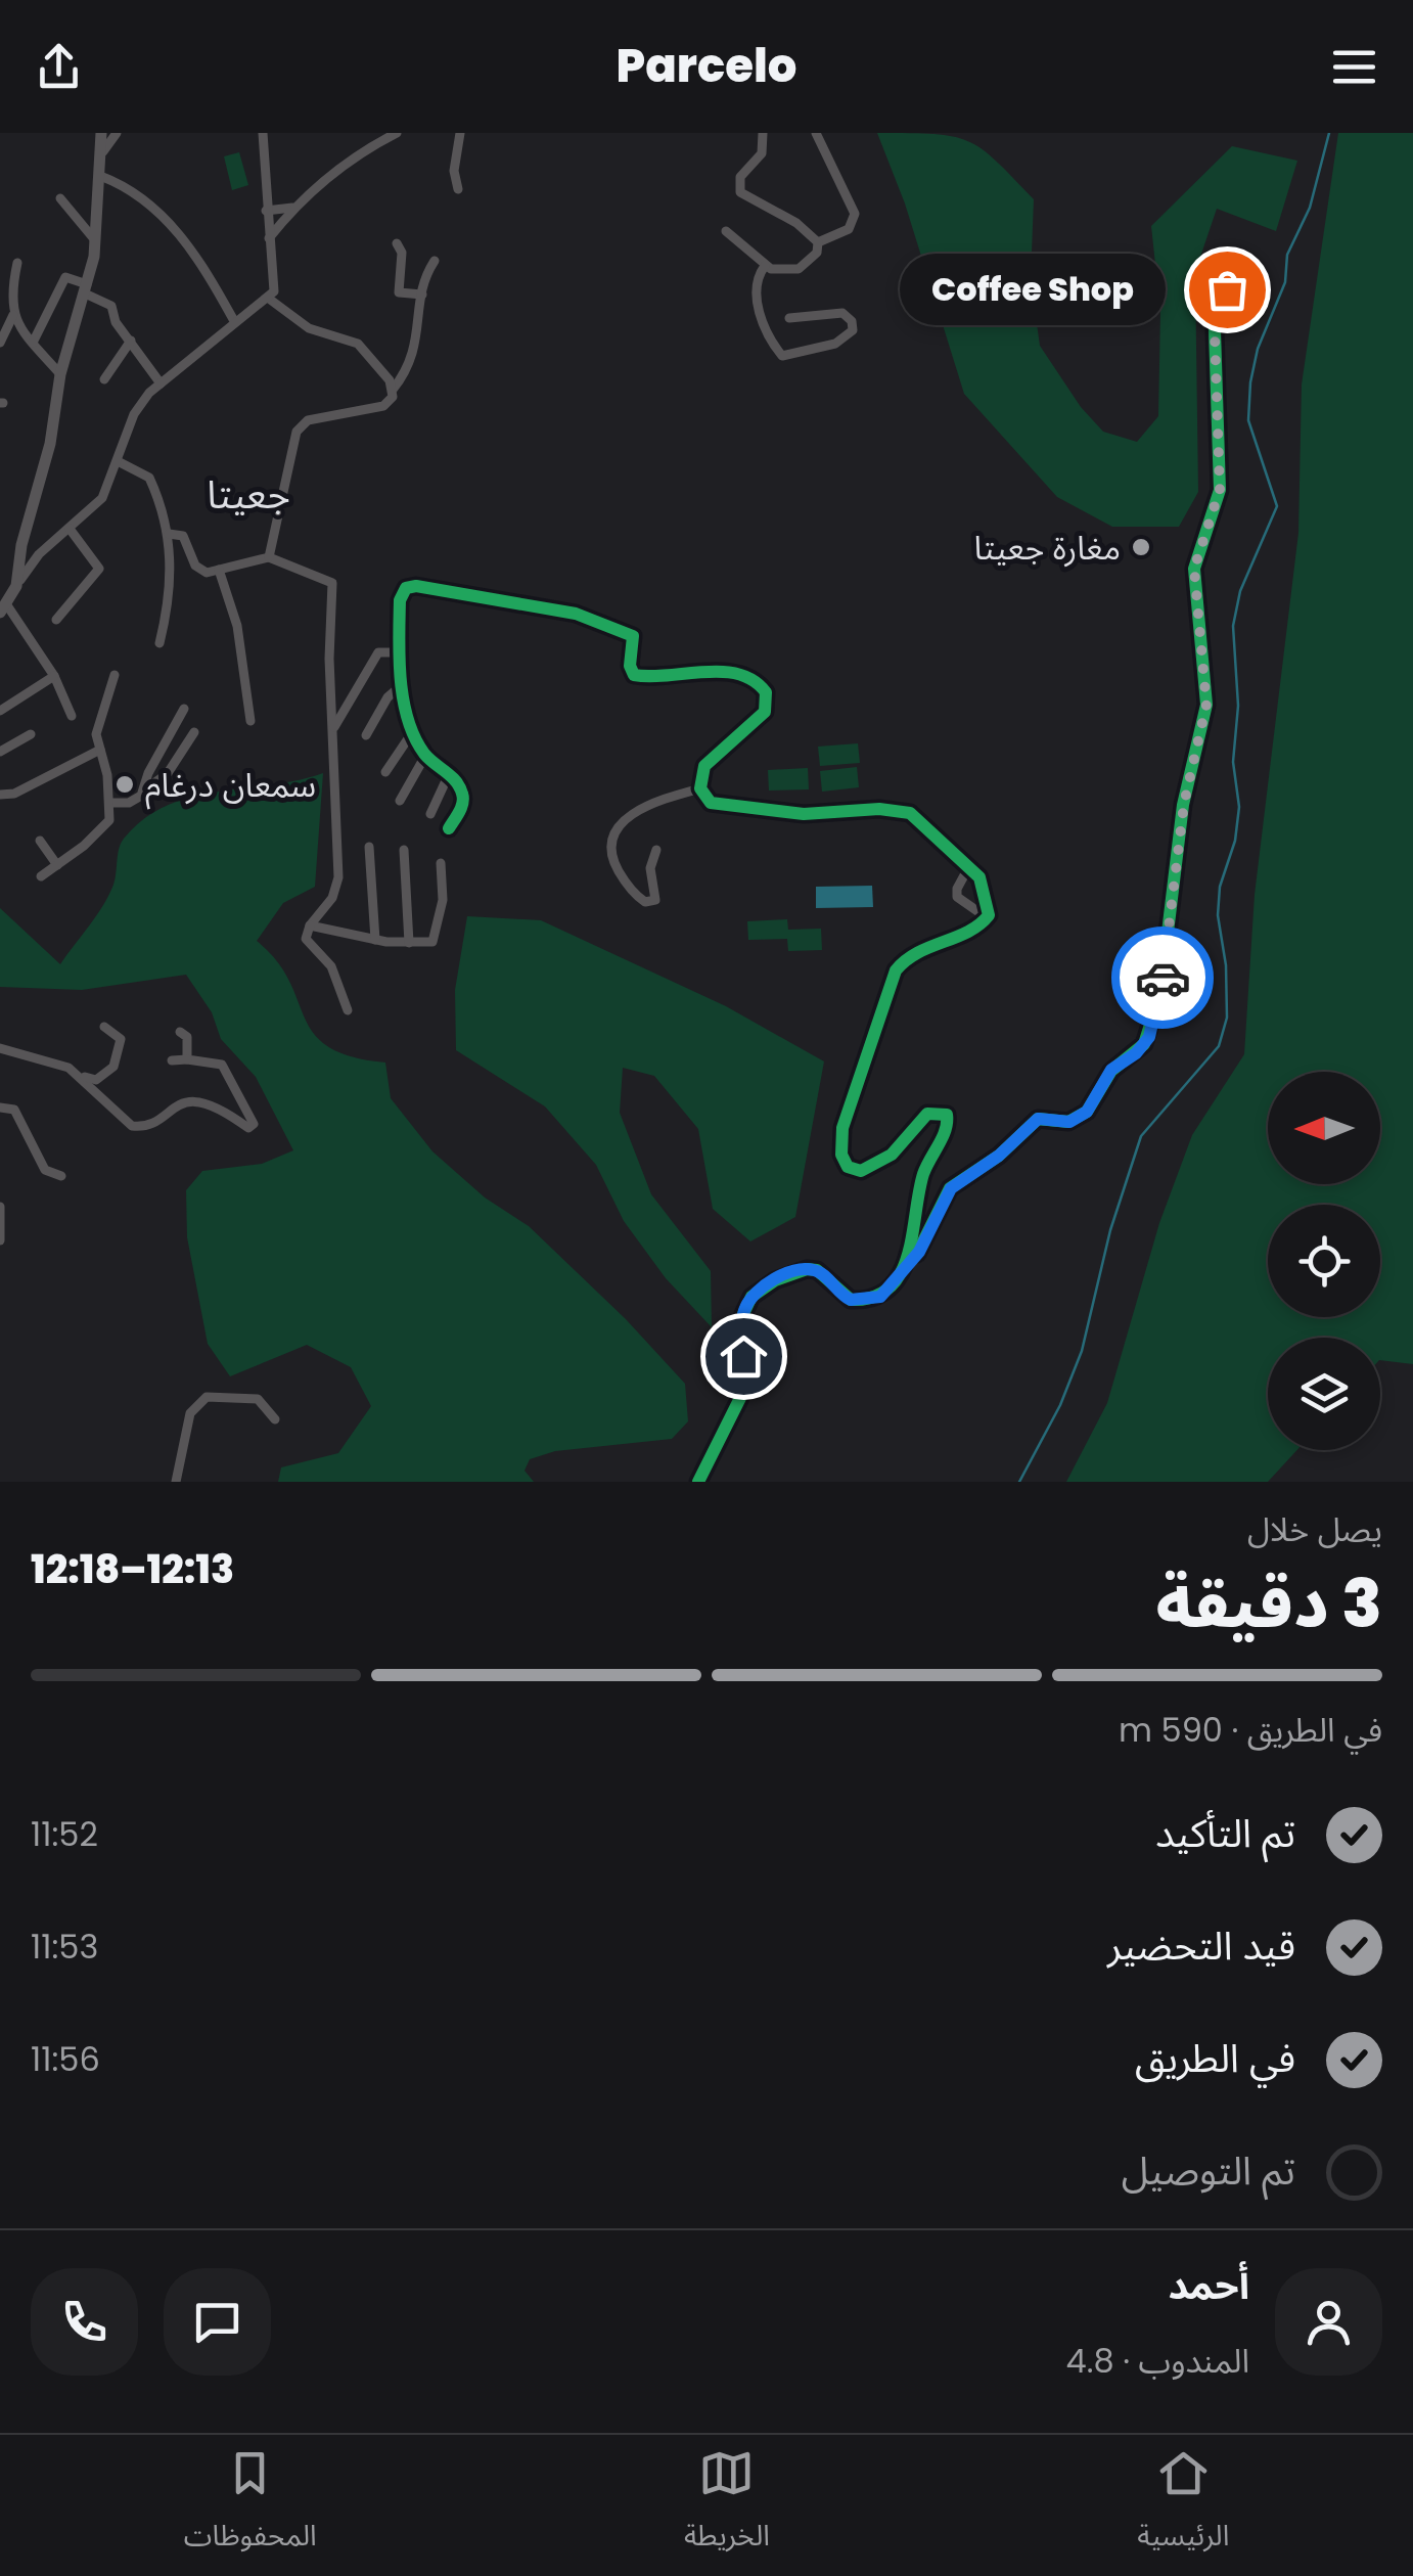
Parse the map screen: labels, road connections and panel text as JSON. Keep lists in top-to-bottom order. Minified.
{"districts":["جعيتا"],"places":["Coffee Shop","مغارة جعيتا","سمعان درغام"],"north":"left","page":{"header":"Parcelo","bubble":"Coffee Shop","heading":["3 دقيقة","يصل خلال","12:13–12:18"],"panel":["أحمد","المندوب · 4.8"],"bar":"في الطريق · 590 m","list":[["تم التأكيد","11:52"],["قيد التحضير","11:53"],["في الطريق","11:56"],"تم التوصيل"],"tabs":["الرئيسية","الخريطة","المحفوظات"]}}
